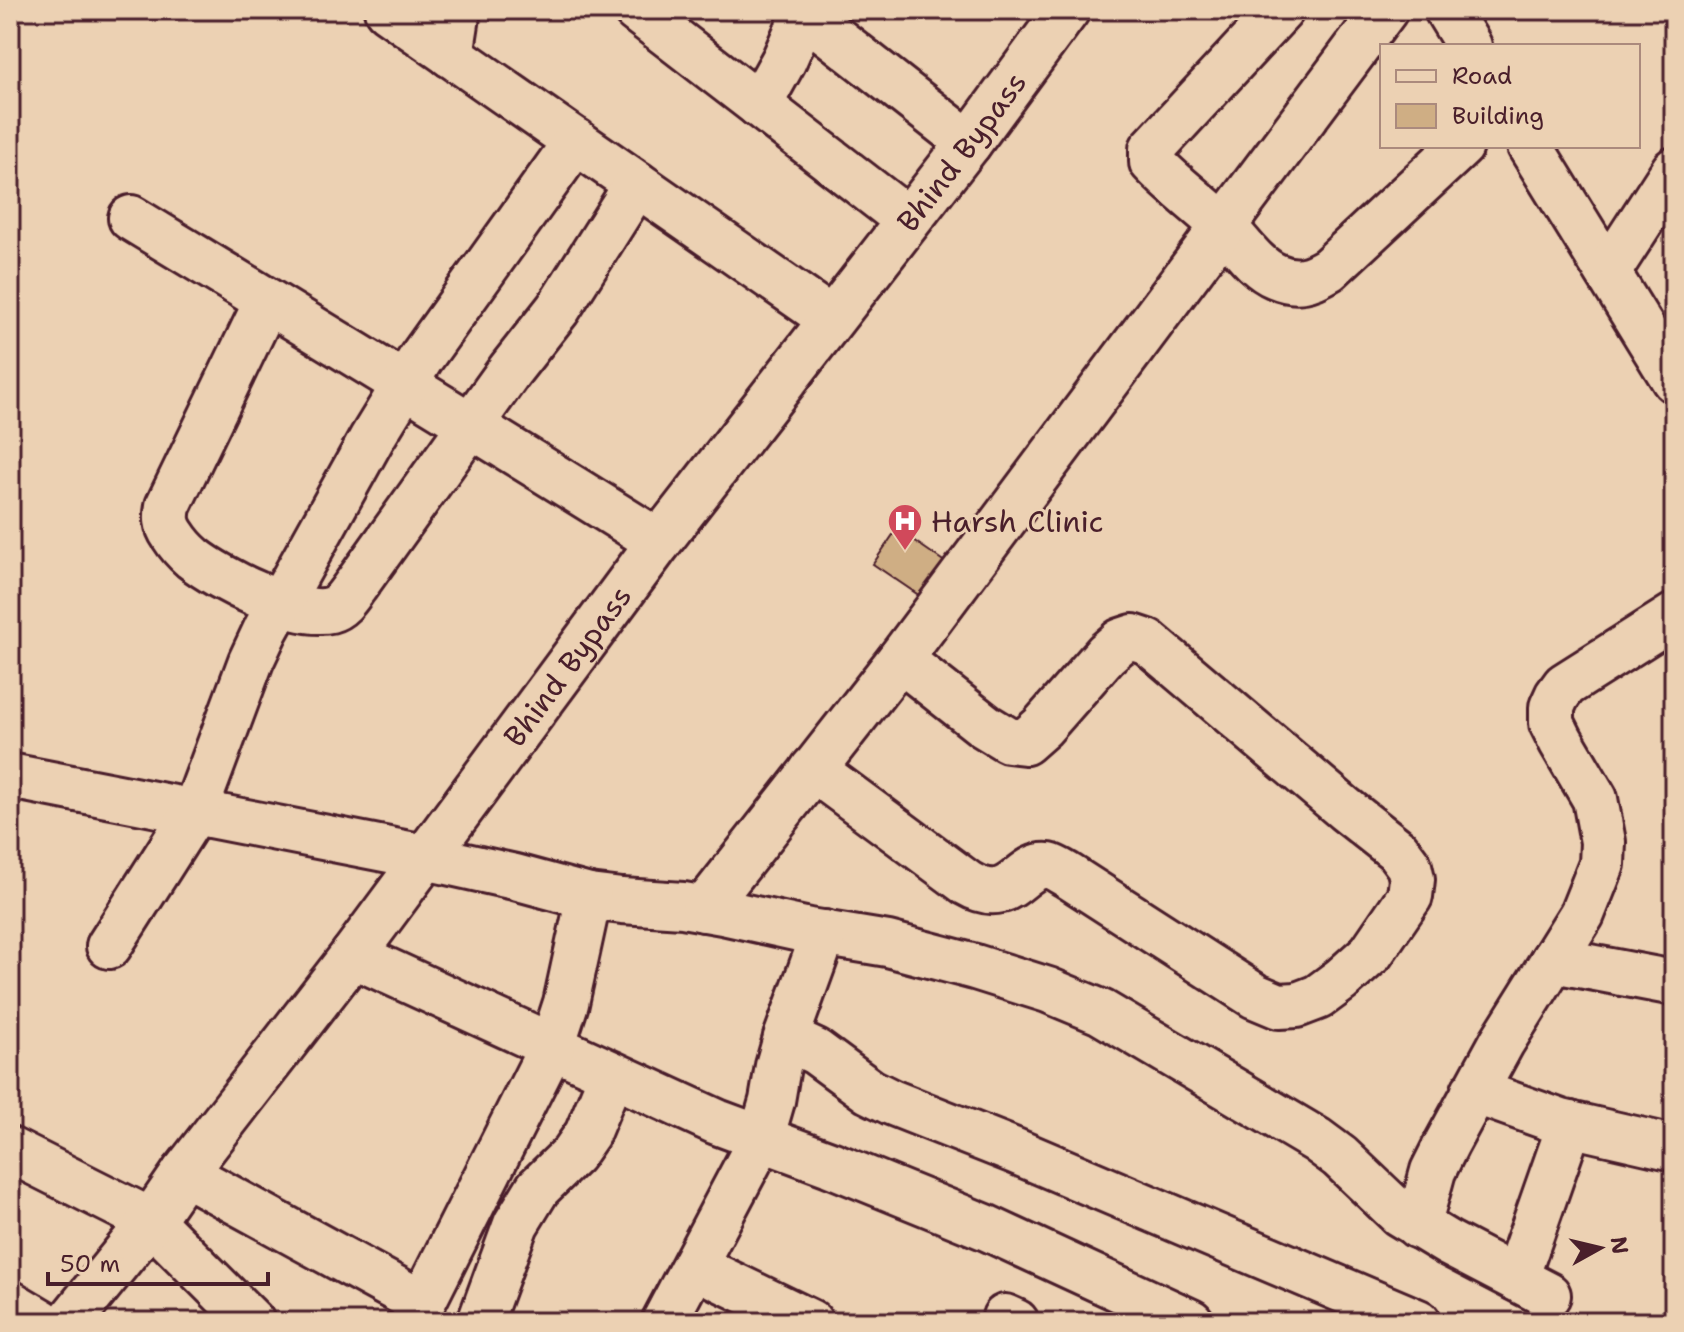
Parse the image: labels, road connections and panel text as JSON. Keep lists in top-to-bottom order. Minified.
{"streets":{"street":["Bhind Bypass"]},"places":{"hospital":["Harsh Clinic"]},"legend":["Road","Building"],"scale_bar":"50 m","north":"right"}
